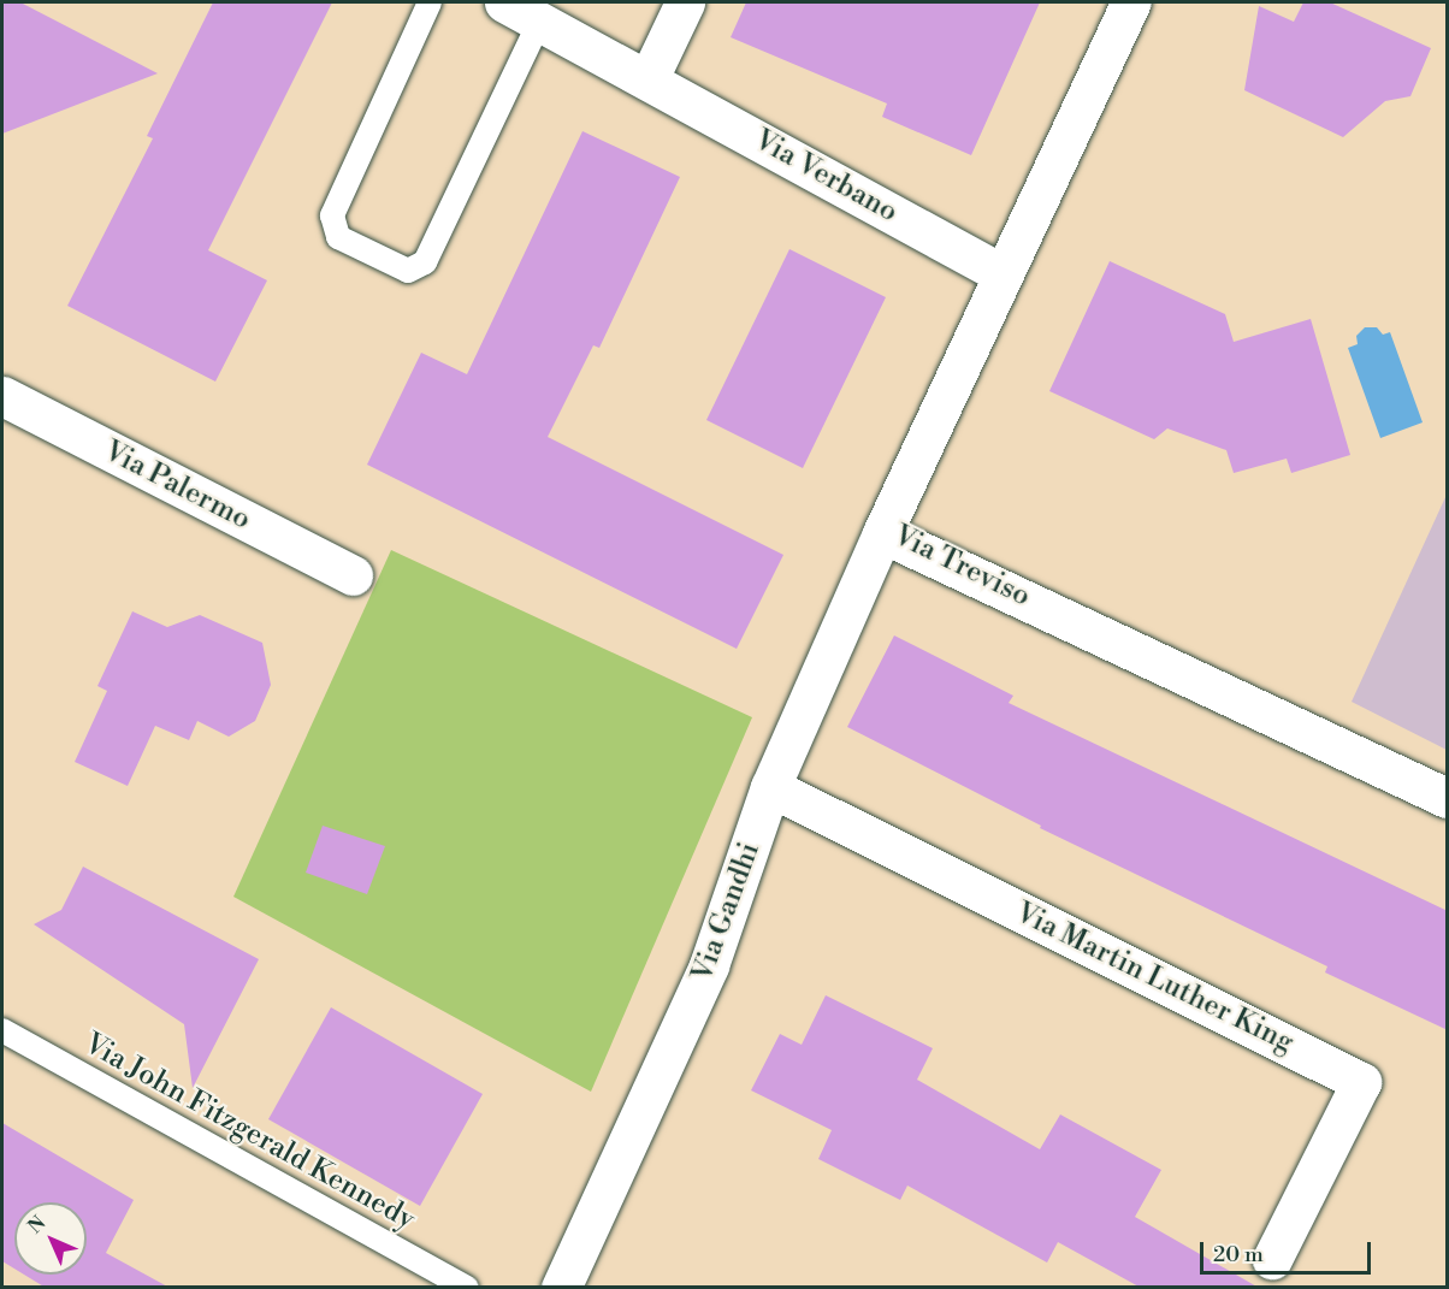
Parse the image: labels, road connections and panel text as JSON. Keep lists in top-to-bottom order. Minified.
{"streets":{"street":["Via Verbano","Via Palermo","Via Treviso","Via Gandhi","Via Martin Luther King"],"lane":["Via John Fitzgerald Kennedy"]},"crossings":[["Via Verbano","Via Treviso"],["Via Treviso","Via Gandhi"],["Via Gandhi","Via Martin Luther King"]],"scale_bar":"20 m","north":"top left"}
